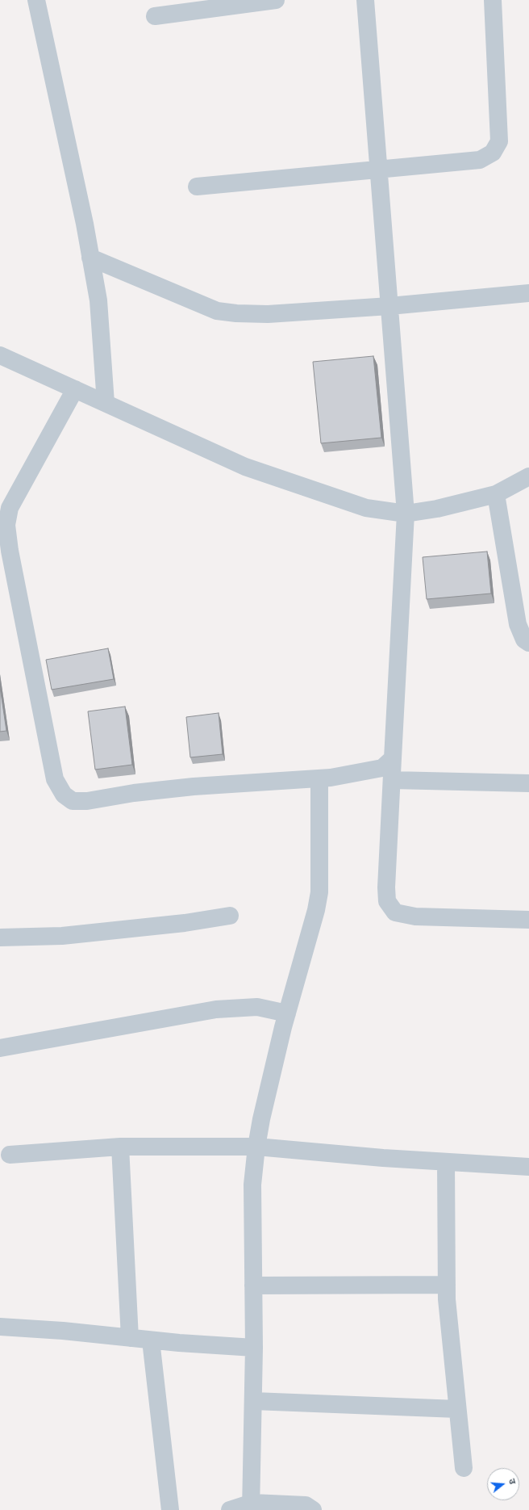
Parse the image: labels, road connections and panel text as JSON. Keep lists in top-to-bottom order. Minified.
{"north":"right"}
